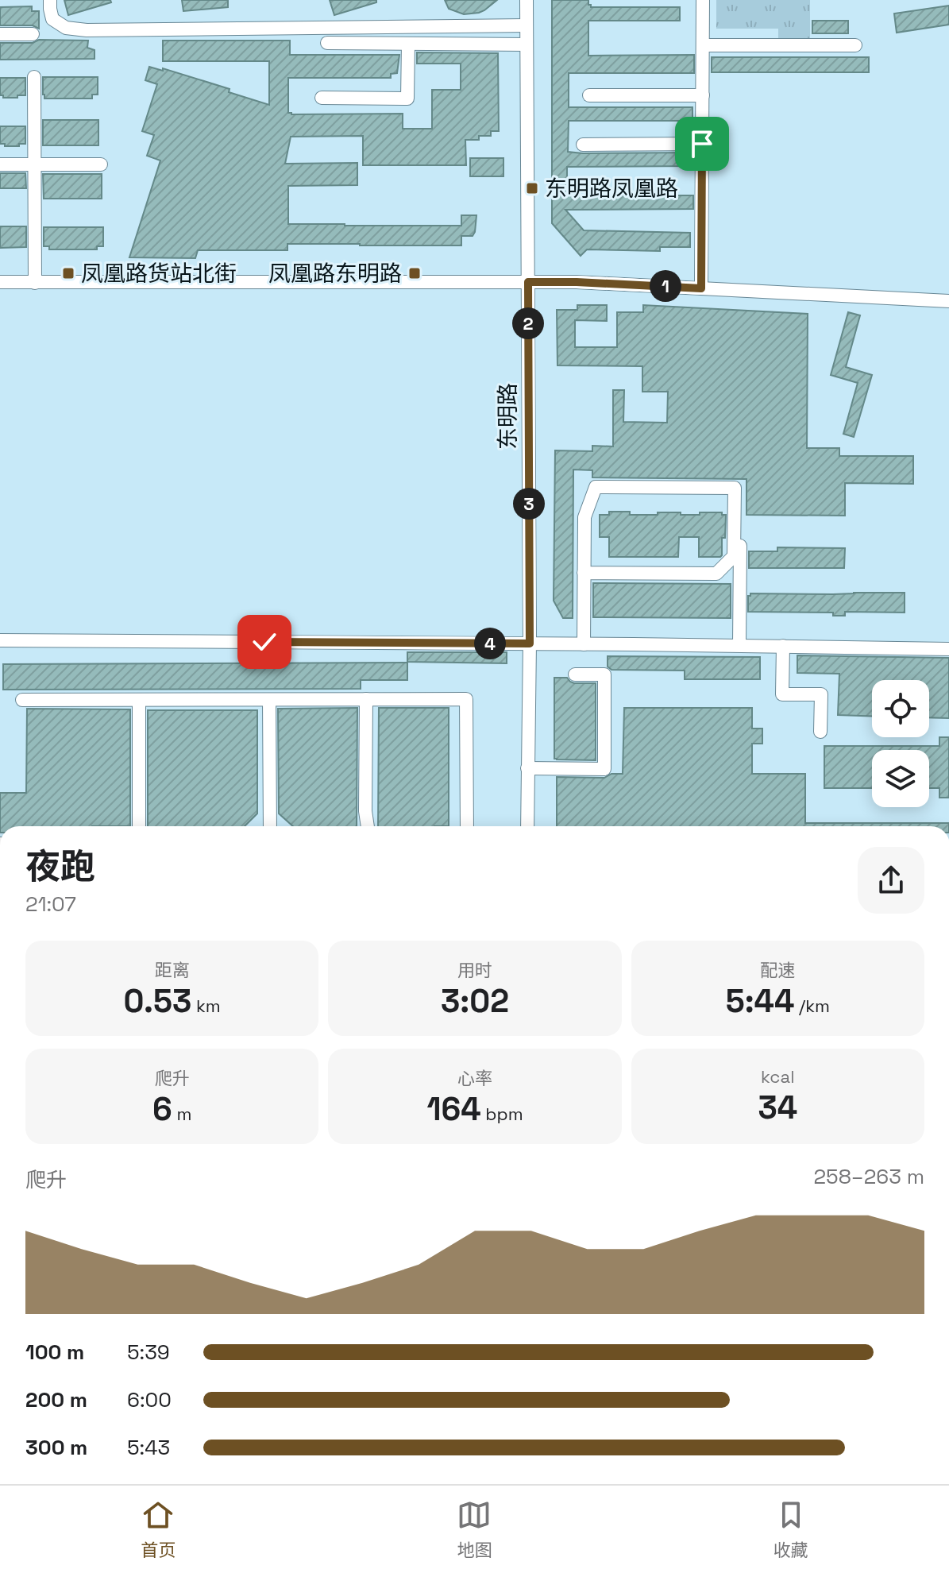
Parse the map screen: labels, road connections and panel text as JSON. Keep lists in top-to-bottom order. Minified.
{"streets":{"street":["东明路"]},"places":{"transit":["东明路凤凰路","凤凰路货站北街","凤凰路东明路"]},"page":{"pins":["1","2","3","4"],"heading":["夜跑","21:07"],"stats":[["距离","0.53 km"],["用时","3:02"],["配速","5:44 /km"],["爬升","6 m"],["心率","164 bpm"],["kcal","34"]],"chart":["爬升","258–263 m"],"list":[{"name":"100 m","note":"5:39"},{"name":"200 m","note":"6:00"},{"name":"300 m","note":"5:43"}],"tabs":["首页","地图","收藏"]}}
